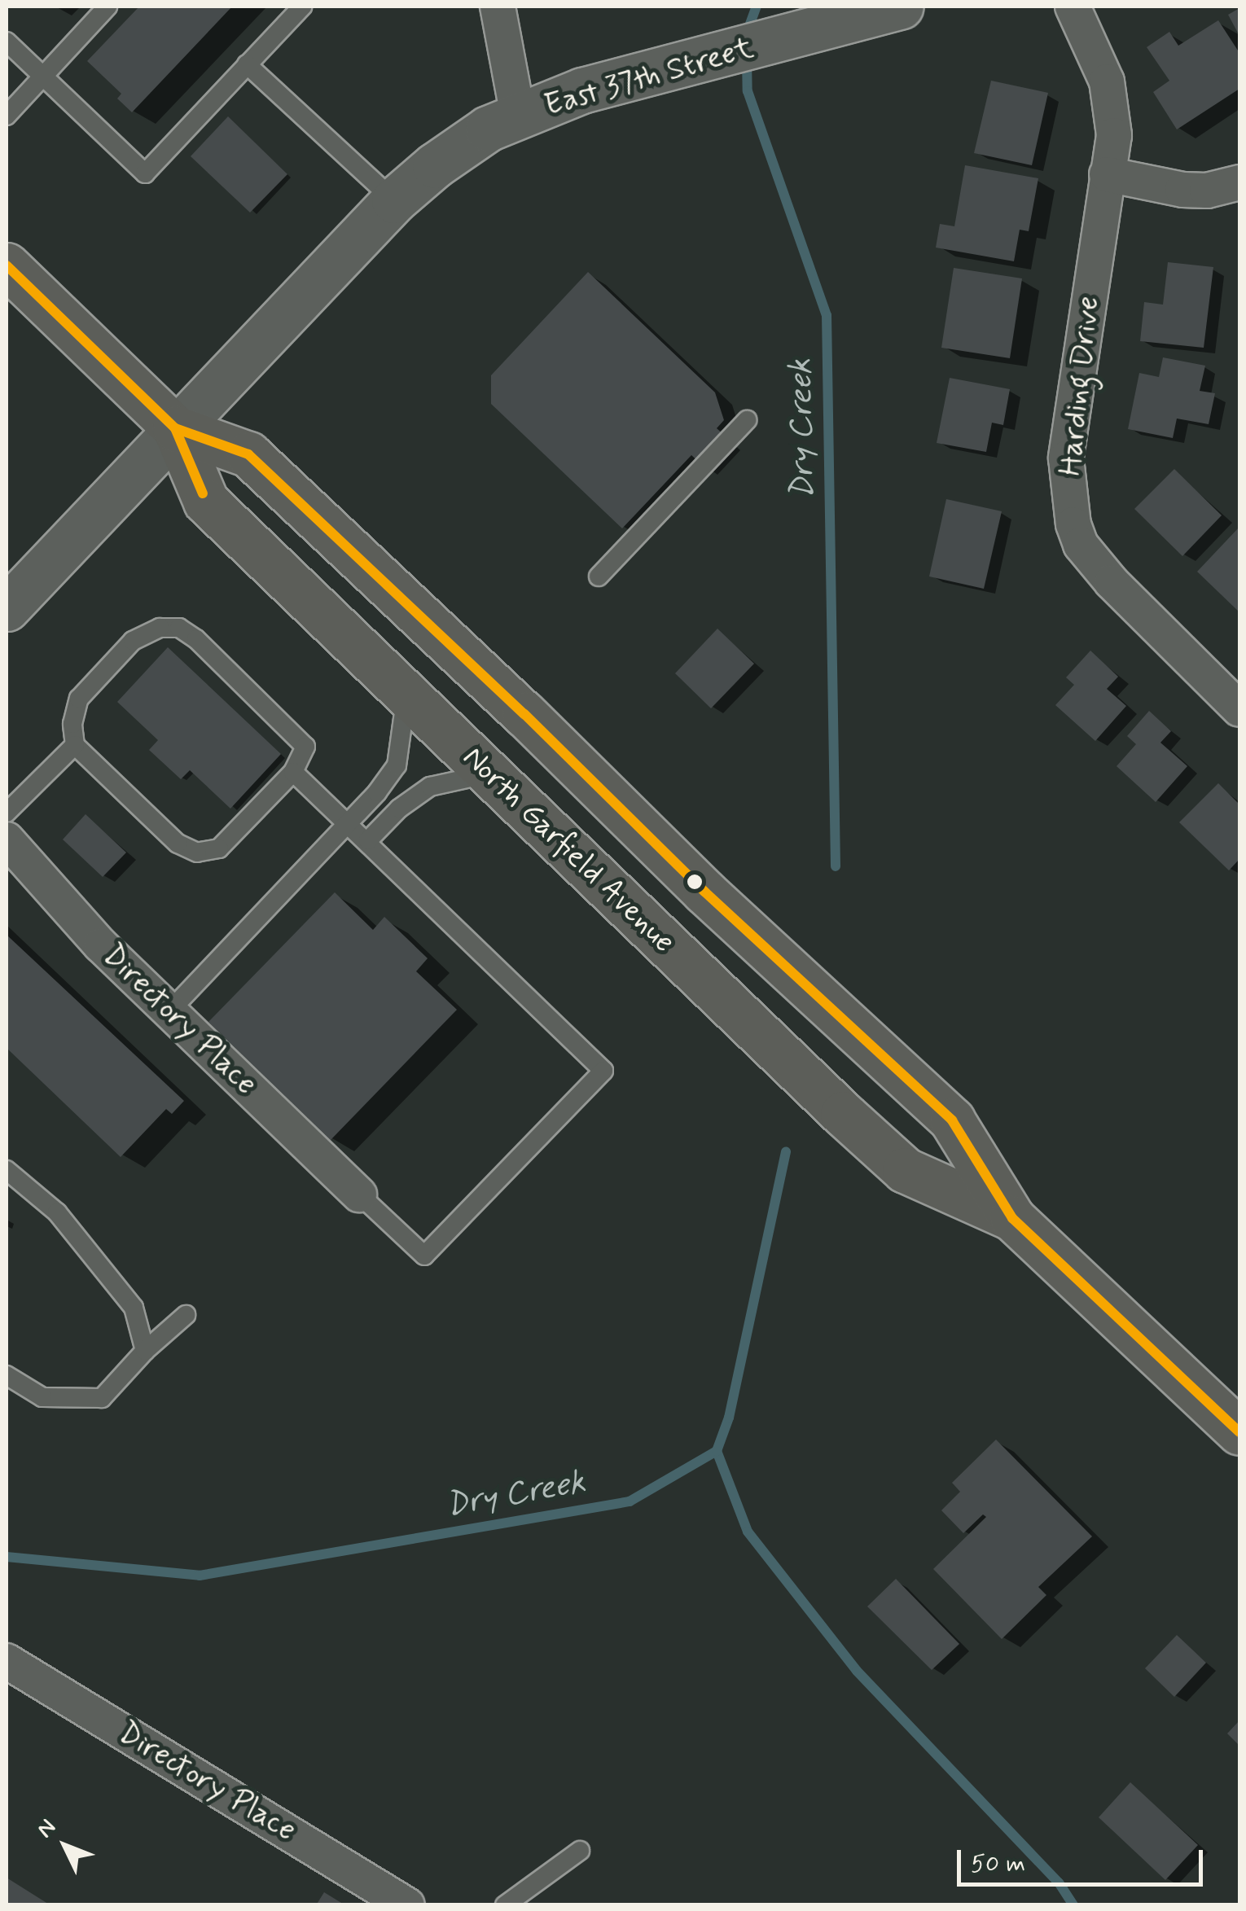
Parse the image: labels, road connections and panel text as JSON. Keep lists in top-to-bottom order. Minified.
{"streets":{"highway":["North Garfield Avenue"],"main road":["East 37th Street"],"street":["Harding Drive","Directory Place"]},"crossings":[["East 37th Street","North Garfield Avenue"]],"water":["Dry Creek"],"scale_bar":"50 m","north":"top left"}
